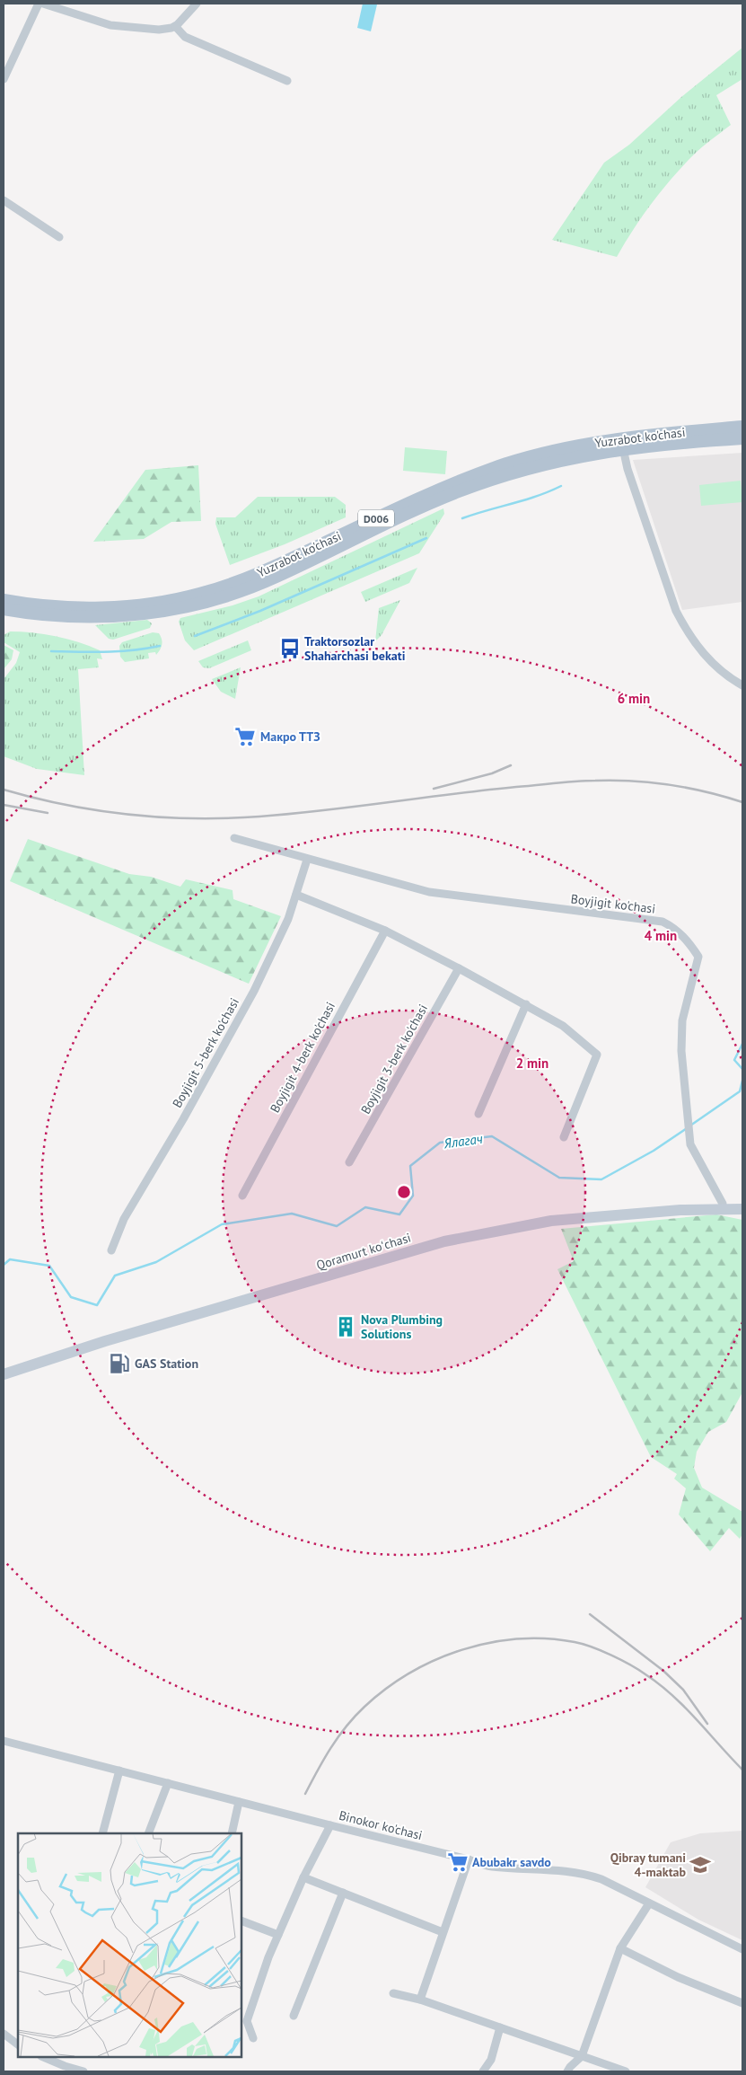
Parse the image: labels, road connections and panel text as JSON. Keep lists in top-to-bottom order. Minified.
{"streets":{"main road":["Yuzrabot ko'chasi","D006","Qoramurt koʻchasi"],"street":["Boyjigit ko'chasi","Boyjigit 5-berk ko'chasi","Boyjigit 4-berk ko'chasi","Boyjigit 3-berk ko'chasi","Binokor ko'chasi"]},"crossings":[["Boyjigit ko'chasi","Boyjigit 5-berk ko'chasi"],["Boyjigit ko'chasi","Qoramurt koʻchasi"]],"water":["Ялагач"],"places":{"bus stop":["Traktorsozlar Shaharchasi bekati"],"supermarket":["Макро ТТЗ","Abubakr savdo"],"building":["Nova Plumbing Solutions"],"fuel station":["GAS Station"],"school or university":["Qibray tumani 4-maktab"]},"rings":["6 min","4 min","2 min"]}
